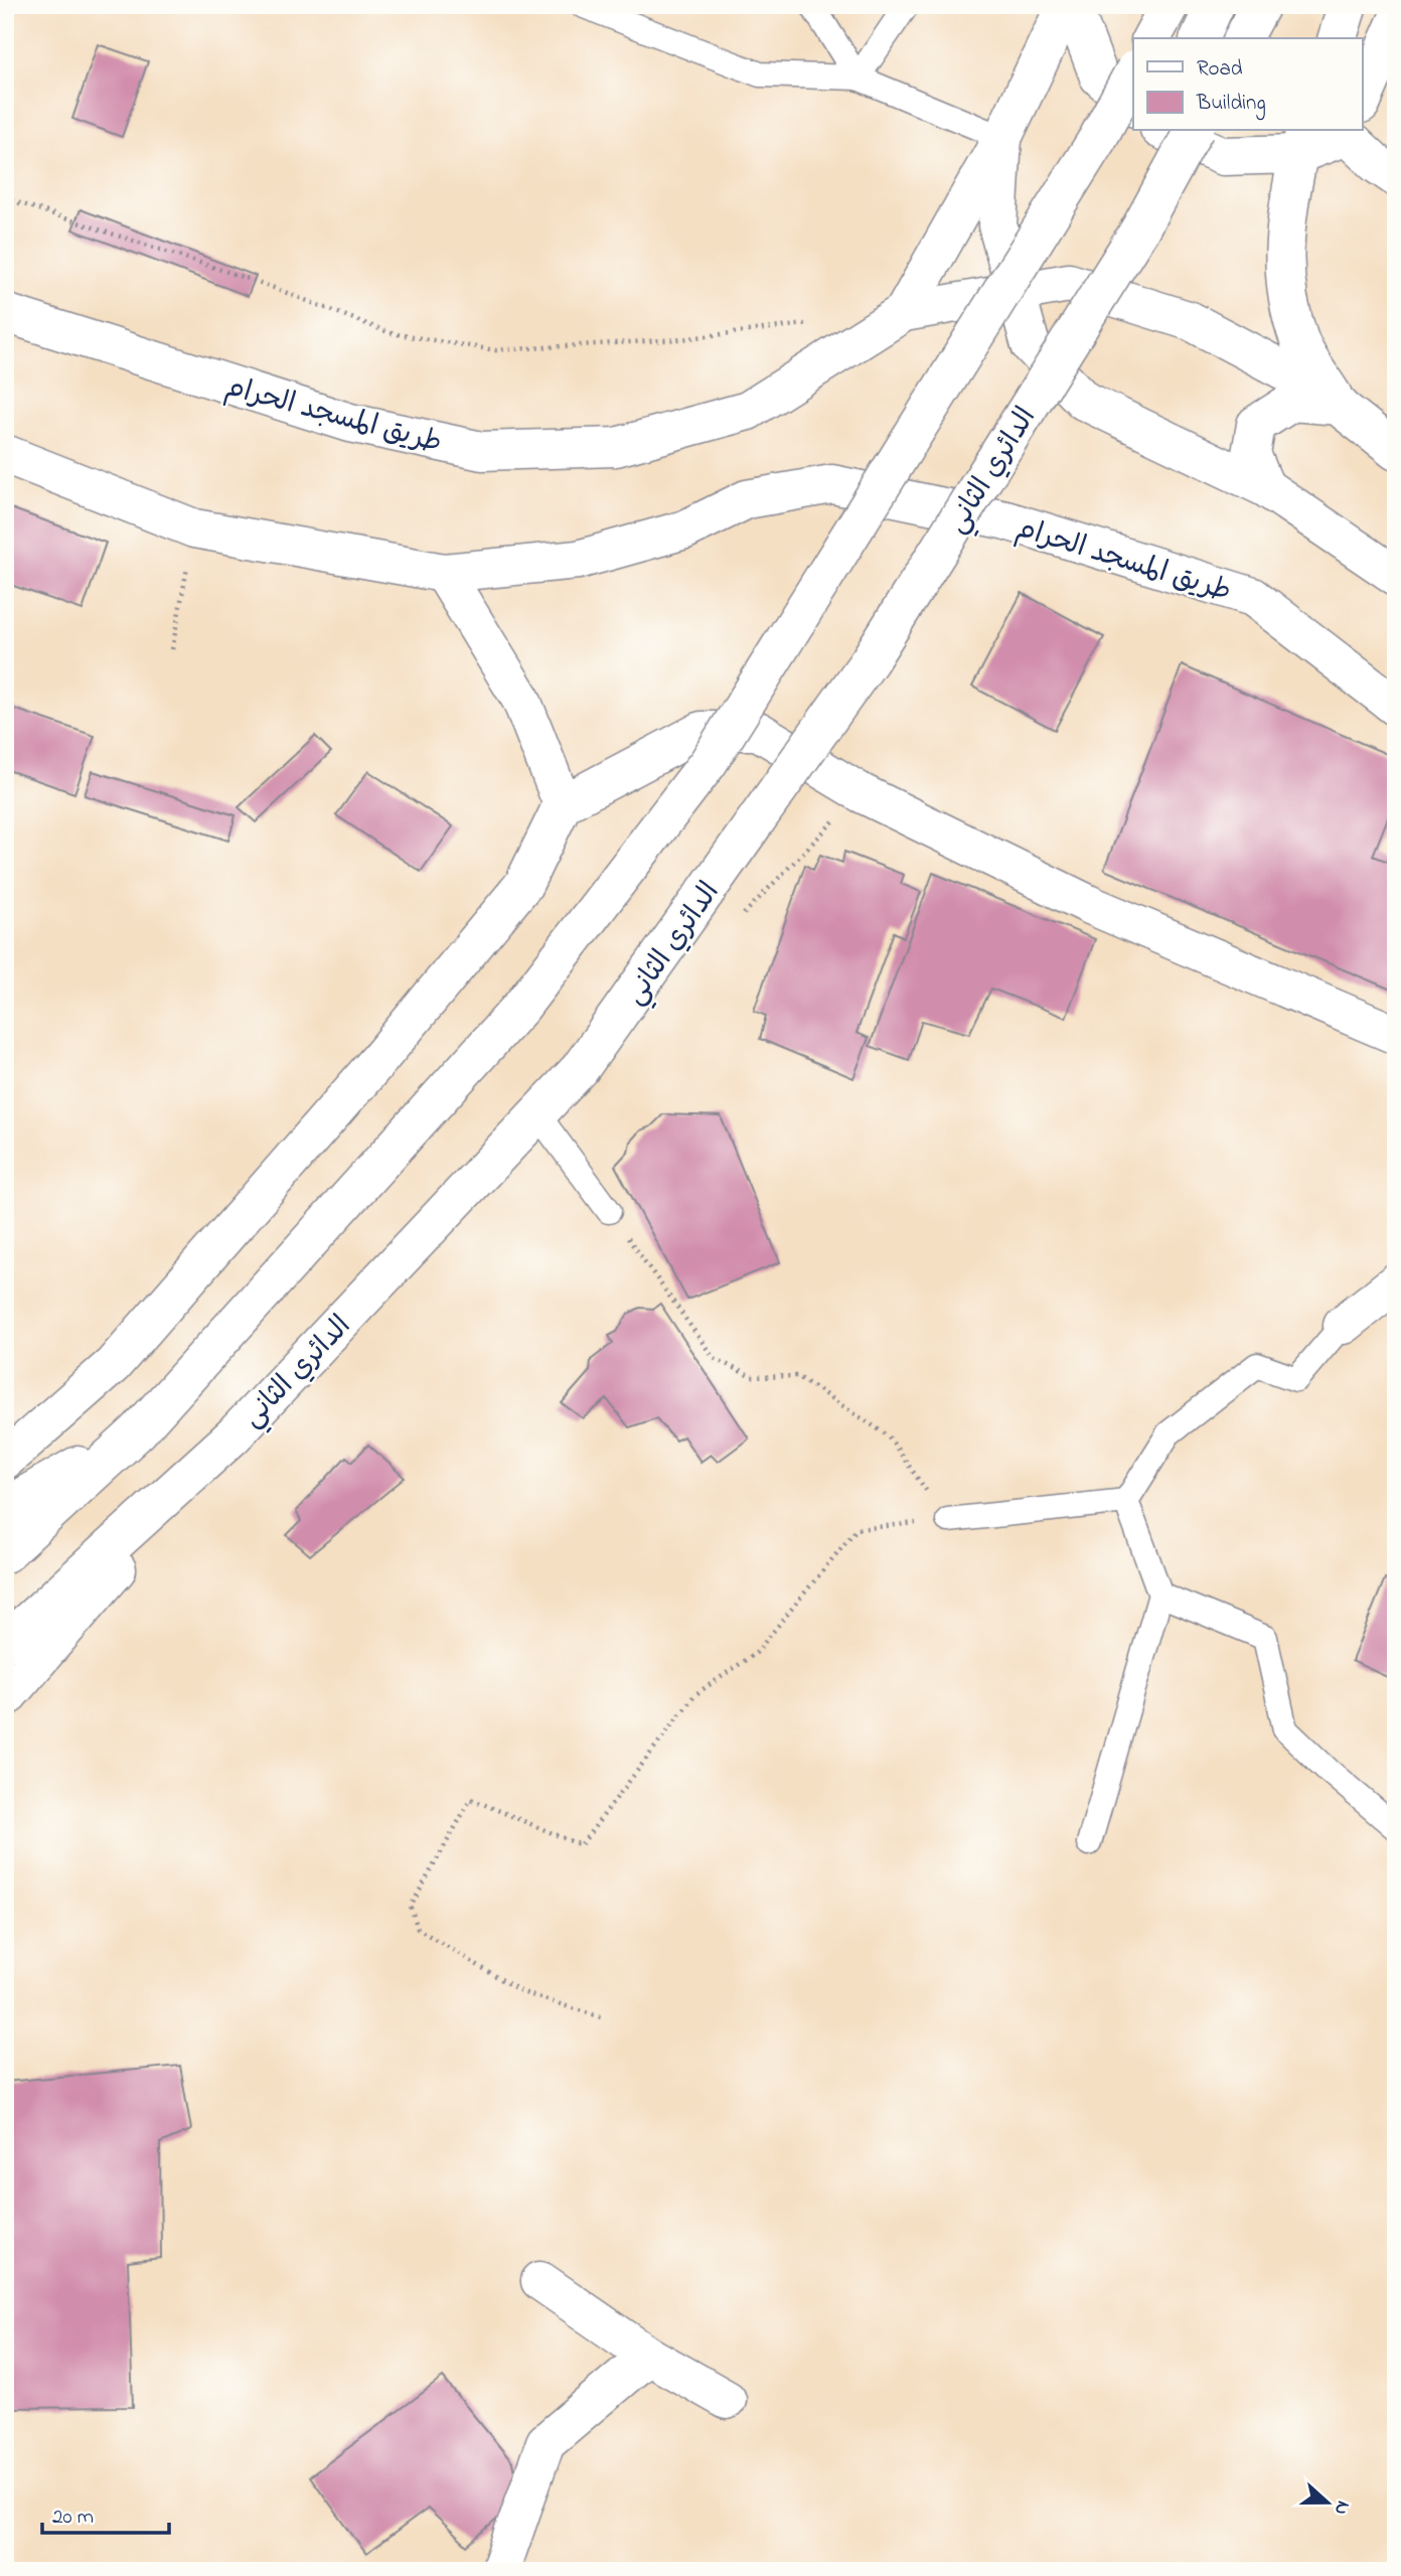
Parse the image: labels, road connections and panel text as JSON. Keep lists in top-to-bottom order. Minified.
{"streets":{"main road":["طريق المسجد الحرام","الدائري الثاني"]},"legend":["Road","Building"],"scale_bar":"20 m","north":"right"}
